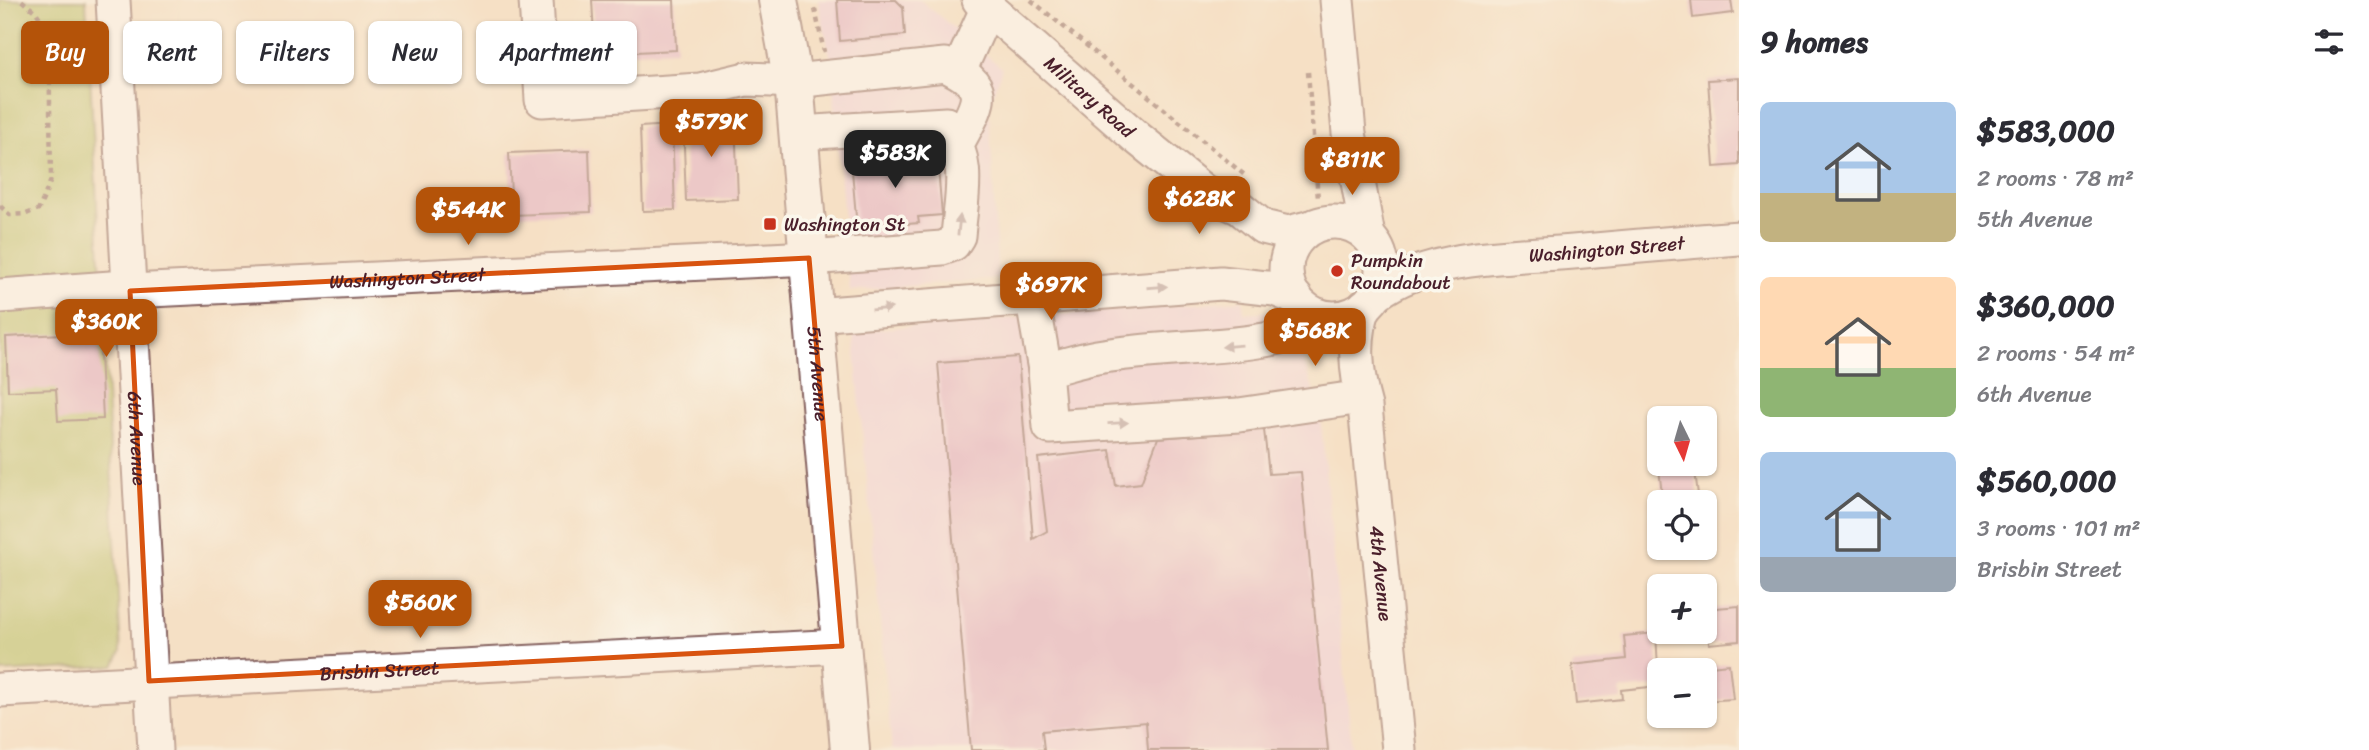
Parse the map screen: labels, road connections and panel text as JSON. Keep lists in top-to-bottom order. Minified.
{"streets":{"main road":["5th Avenue"],"street":["Military Road","Washington Street","6th Avenue","4th Avenue","Brisbin Street"]},"crossings":[["Military Road","Washington Street"],["Military Road","4th Avenue"],["Washington Street","5th Avenue"],["Washington Street","6th Avenue"],["Washington Street","4th Avenue"],["5th Avenue","Brisbin Street"],["6th Avenue","Brisbin Street"]],"places":{"transit":["Washington St"],"other":["Pumpkin Roundabout"]},"north":"bottom","page":{"heading":"9 homes","chip":["Buy","Rent","Filters","New","Apartment"],"list":[{"name":"$583,000","note":"2 rooms · 78 m² · 5th Avenue"},{"name":"$360,000","note":"2 rooms · 54 m² · 6th Avenue"},{"name":"$560,000","note":"3 rooms · 101 m² · Brisbin Street"}],"price":["$579K","$583K","$811K","$628K","$544K","$697K","$360K","$568K","$560K"],"map_buttons":["+","−"]}}
